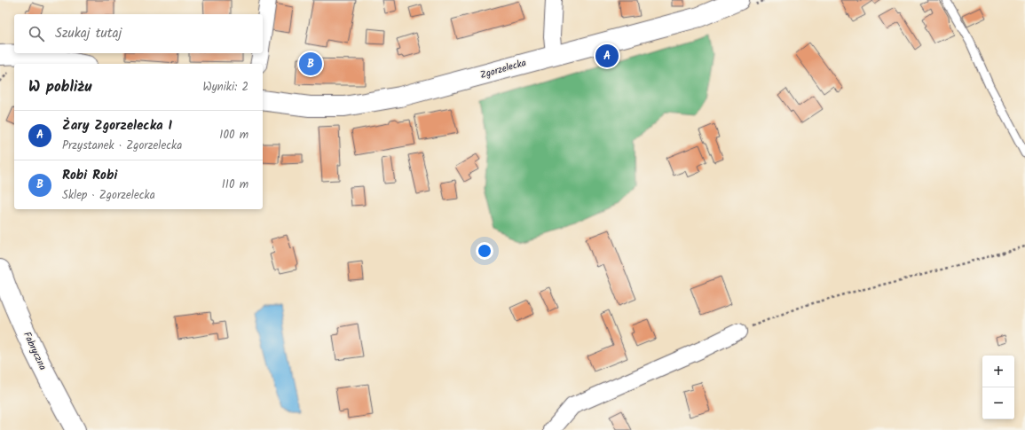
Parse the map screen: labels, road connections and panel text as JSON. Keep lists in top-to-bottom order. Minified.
{"streets":{"street":["Zgorzelecka","Fabryczna"]},"page":{"search":"Szukaj tutaj","pins":["A","B"],"heading":["W pobliżu","Wyniki: 2"],"list":[{"mark":"A","name":"Żary Zgorzelecka I","note":"Przystanek · Zgorzelecka","value":"100 m"},{"mark":"B","name":"Robi Robi","note":"Sklep · Zgorzelecka","value":"110 m"}],"map_buttons":["+","−"]}}
